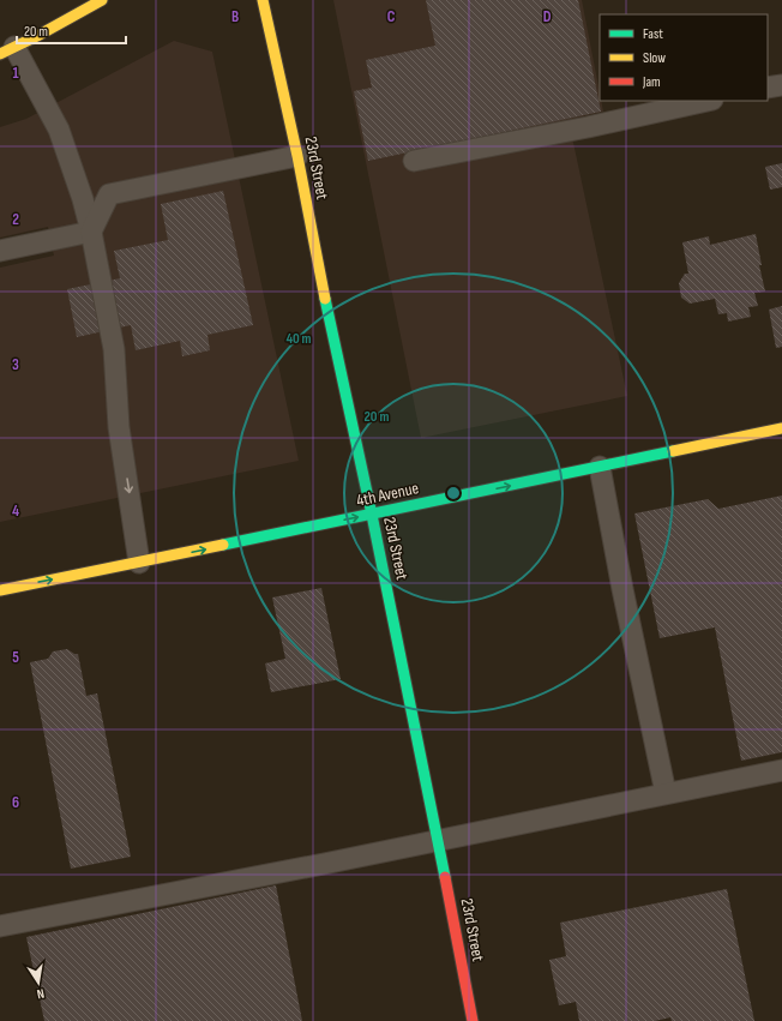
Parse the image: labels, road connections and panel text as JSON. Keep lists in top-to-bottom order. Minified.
{"streets":{"street":["23rd Street","4th Avenue"]},"crossings":[["23rd Street","4th Avenue"]],"one_way":["4th Avenue"],"legend":["Fast","Slow","Jam"],"scale_bar":"20 m","north":"bottom","grid":{"columns":["B","C","D"],"rows":["1","2","3","4","5","6"]},"rings":["40 m","20 m"]}
